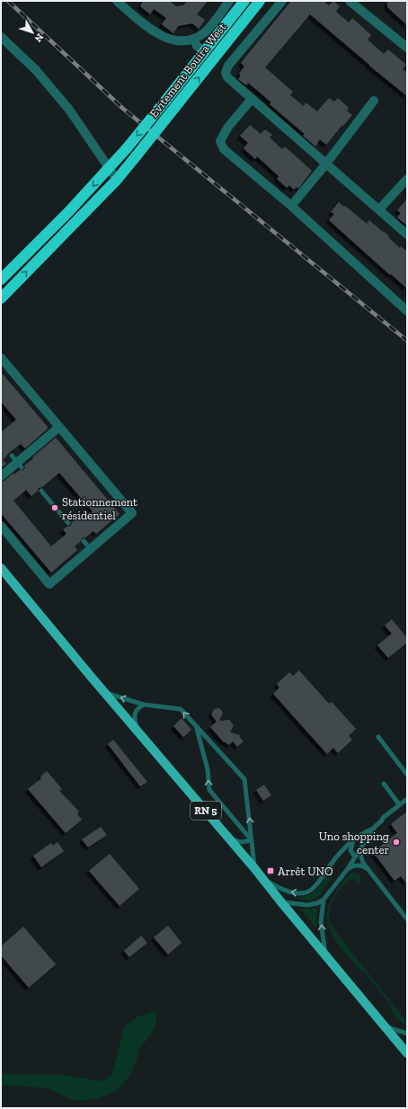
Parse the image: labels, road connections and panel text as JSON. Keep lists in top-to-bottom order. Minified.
{"streets":{"highway":["Evitement Bouira West"],"main road":["RN 5"]},"places":{"other":["Stationnement résidentiel","Uno shopping center"],"transit":["Arrêt UNO"]},"north":"bottom right"}
